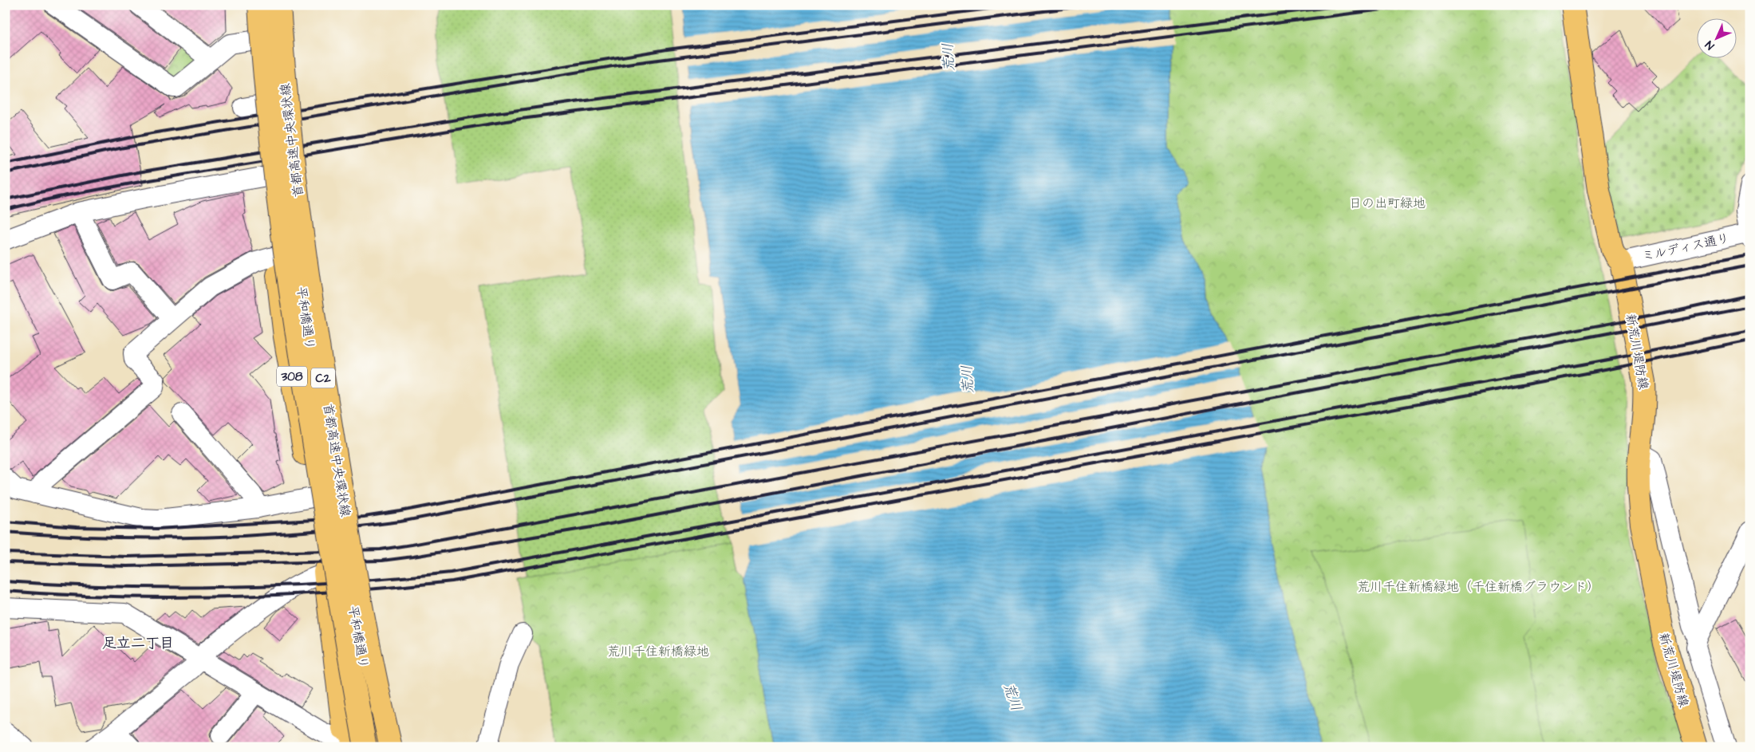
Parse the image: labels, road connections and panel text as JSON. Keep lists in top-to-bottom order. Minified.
{"streets":{"main road":["首都高速中央環状線","平和橋通り","新荒川堤防線","308","C2"],"street":["ミルディス通り"]},"crossings":[["ミルディス通り","新荒川堤防線"]],"districts":["足立二丁目"],"water":["荒川"],"parks":["日の出町緑地","荒川千住新橋緑地（千住新橋グラウンド）","荒川千住新橋緑地"],"north":"bottom left"}
